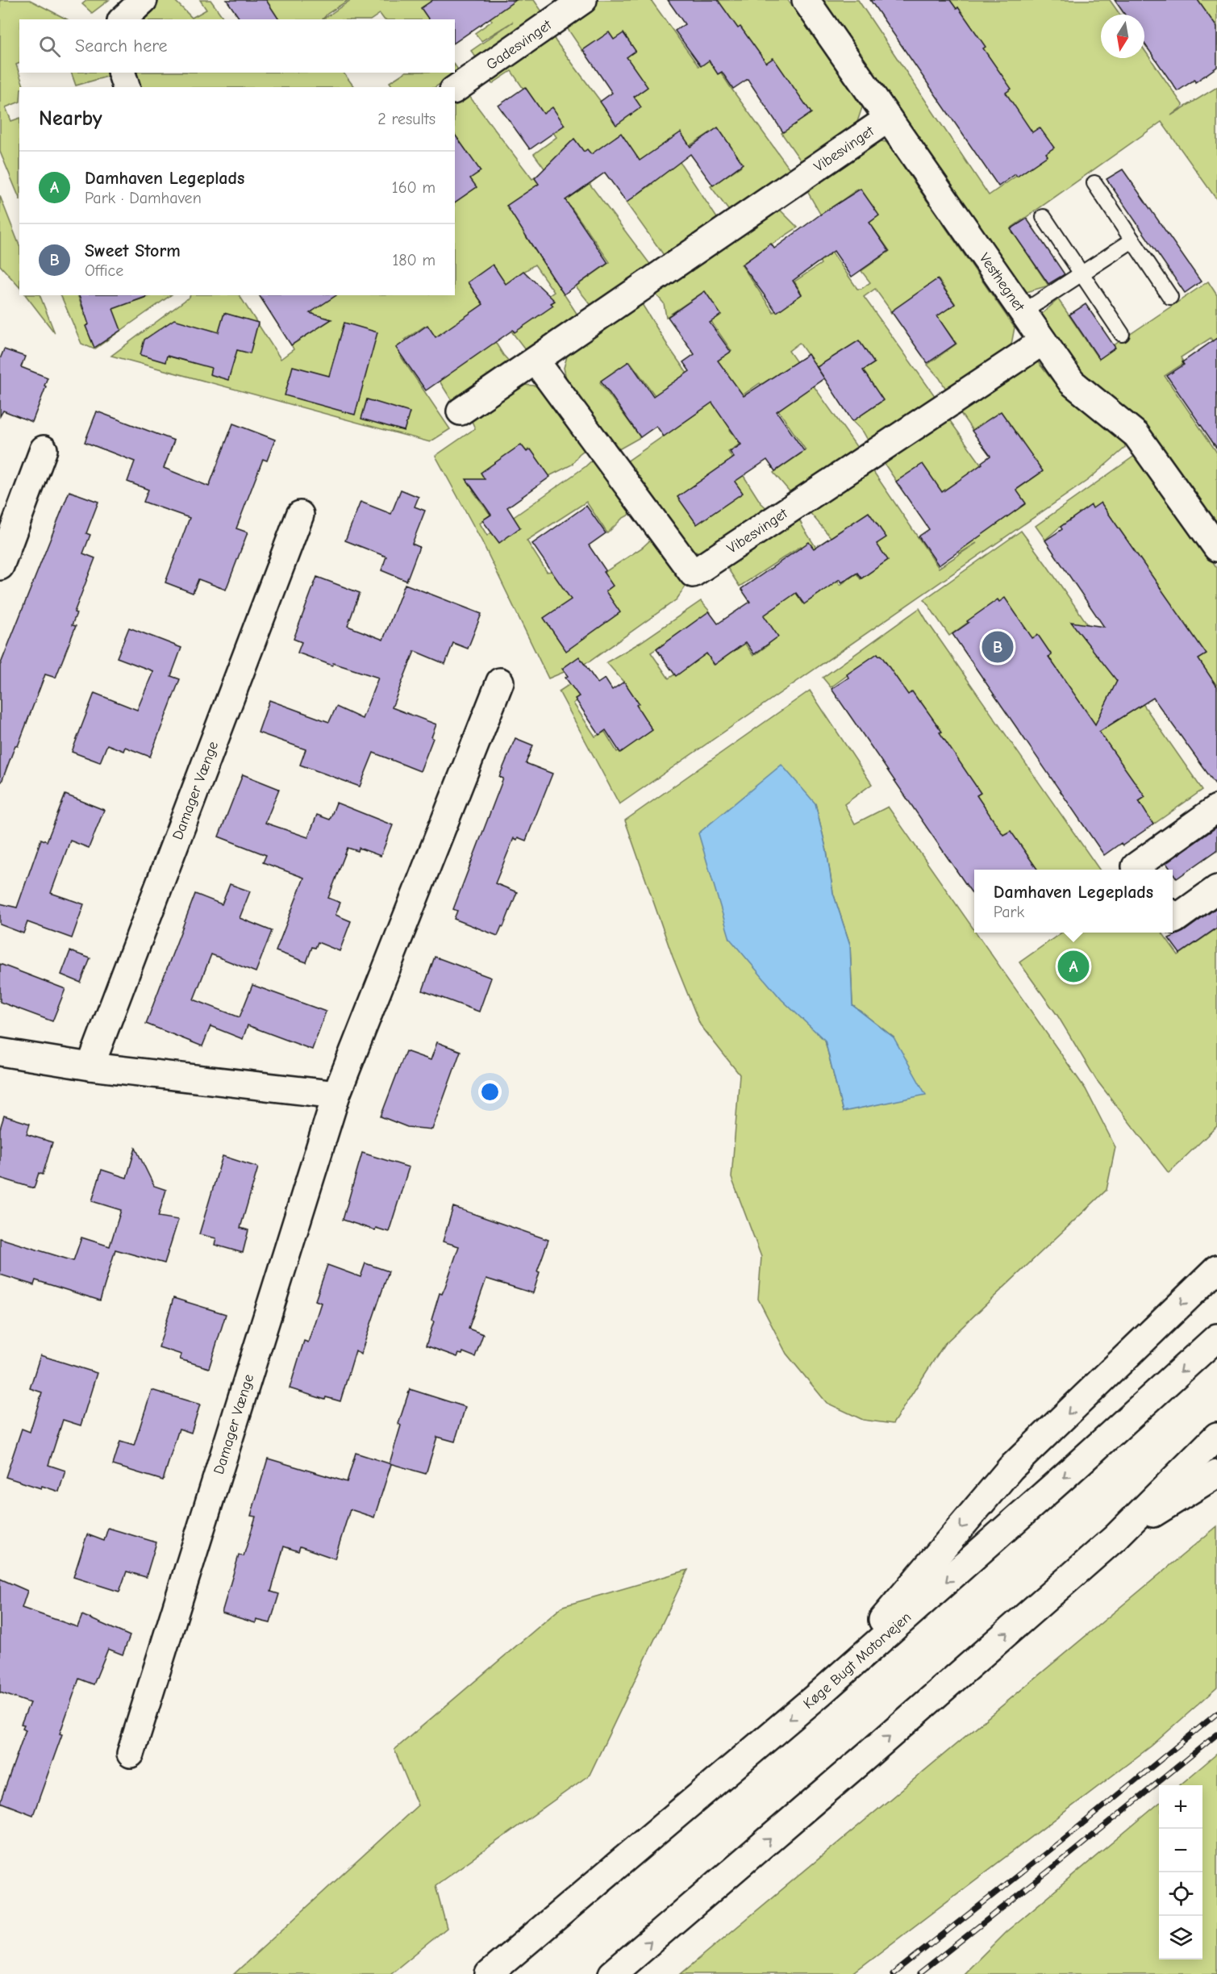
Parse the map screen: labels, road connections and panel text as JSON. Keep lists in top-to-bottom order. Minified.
{"streets":{"main road":["Gadesvinget","Vibesvinget","Vesthegnet","Damager Vænge","Køge Bugt Motorvejen"]},"crossings":[["Vibesvinget","Vesthegnet"]],"north":"bottom","page":{"search":"Search here","heading":["Nearby","2 results"],"list":[{"mark":"A","name":"Damhaven Legeplads","note":"Park · Damhaven","value":"160 m"},{"mark":"B","name":"Sweet Storm","note":"Office","value":"180 m"}],"pins":["B","A"],"popup":["Damhaven Legeplads","Park"],"map_buttons":["+","−"]}}
